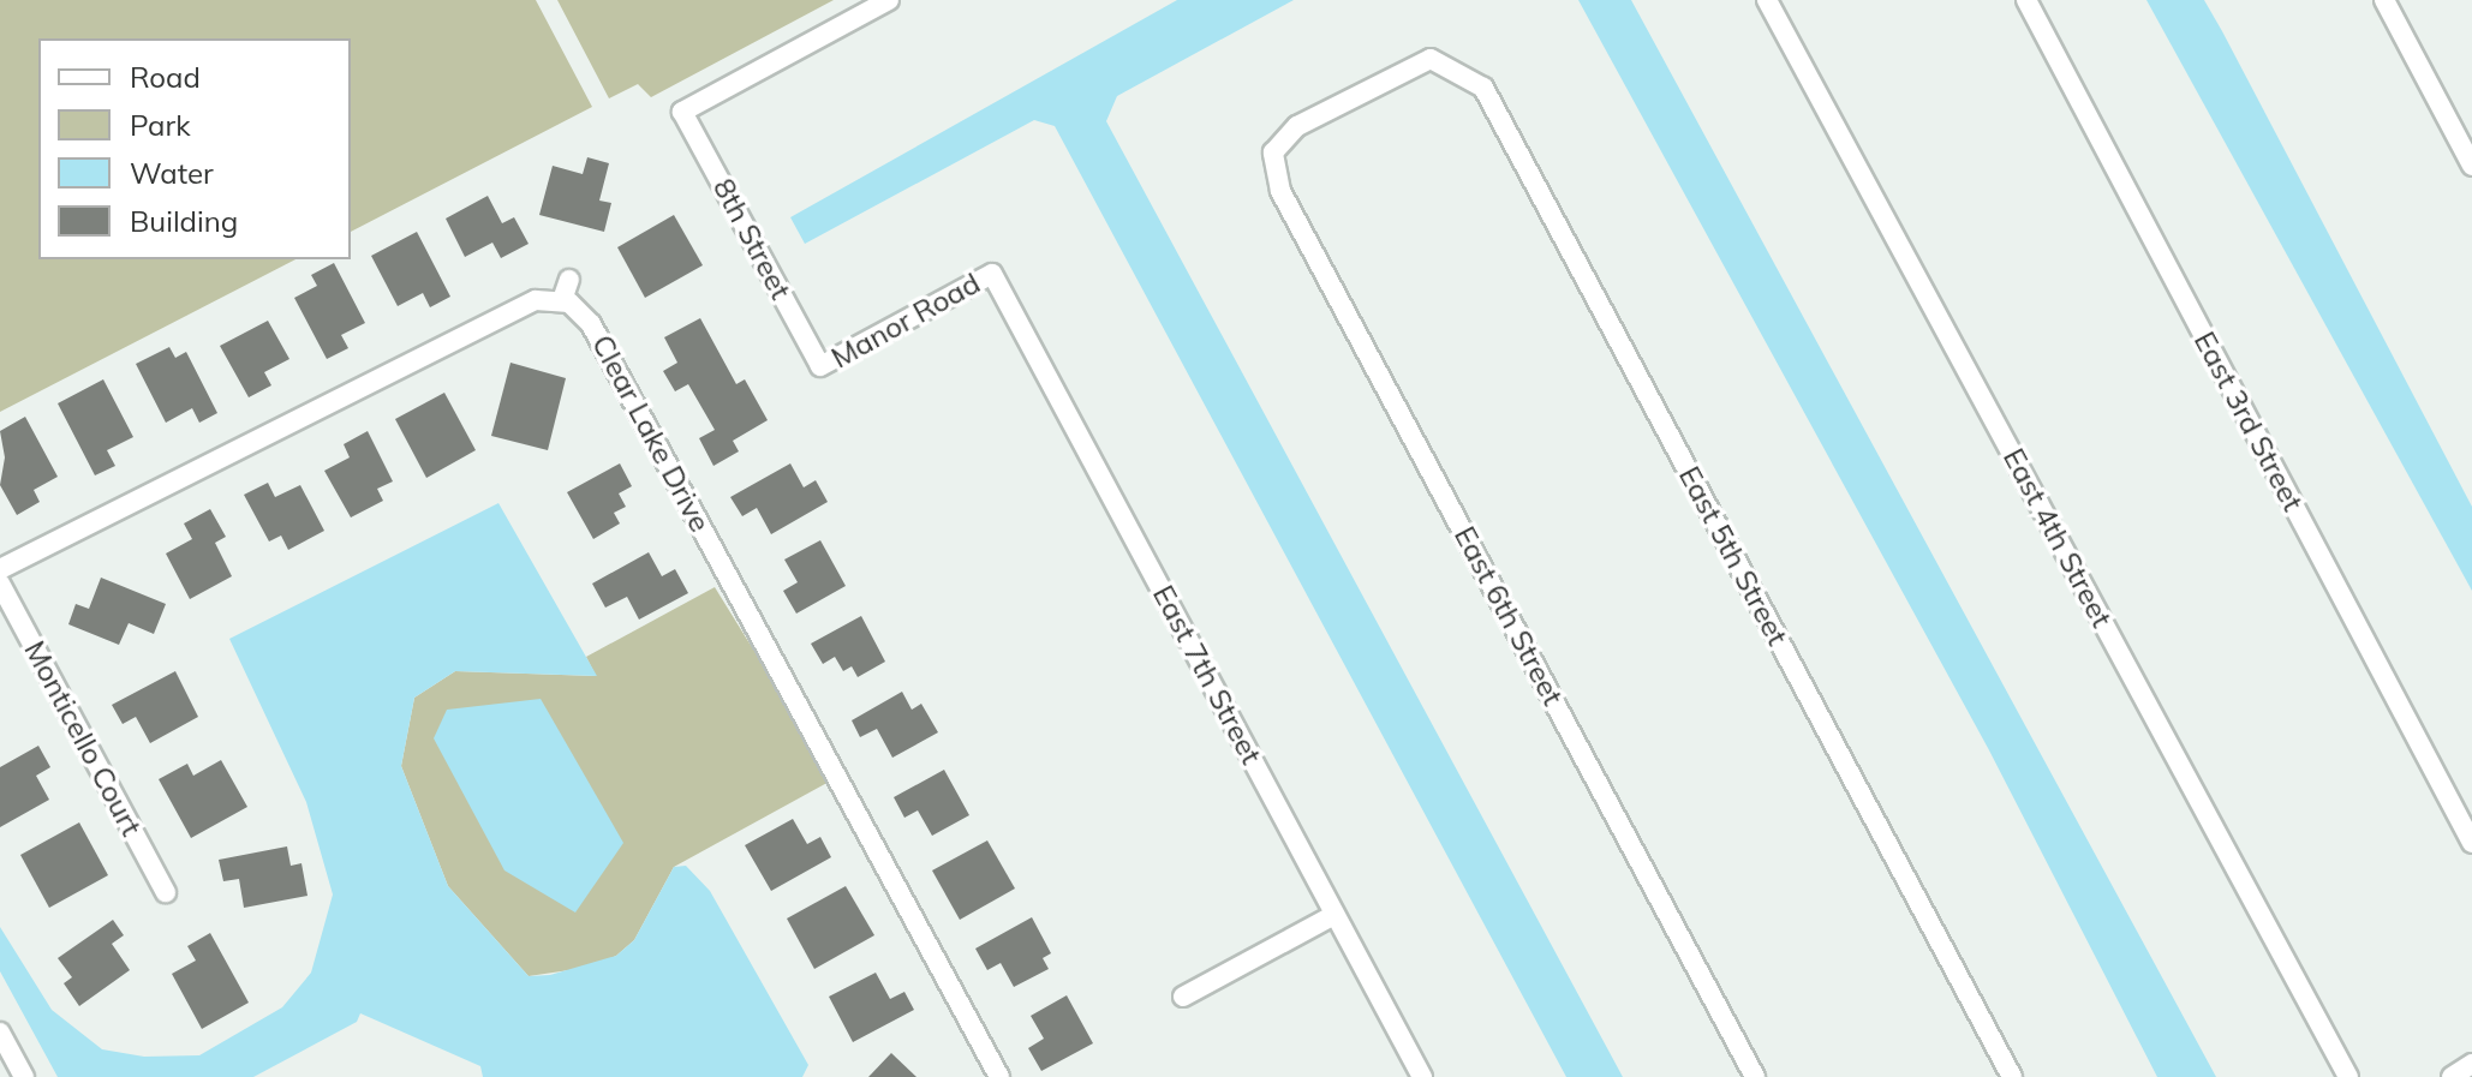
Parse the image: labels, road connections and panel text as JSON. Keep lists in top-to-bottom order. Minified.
{"streets":{"street":["8th Street","Manor Road","East 3rd Street","Clear Lake Drive","East 4th Street","East 5th Street","East 6th Street","East 7th Street","Monticello Court"]},"crossings":[["8th Street","Manor Road"],["Manor Road","East 7th Street"],["East 5th Street","East 6th Street"]],"legend":["Road","Park","Water","Building"]}
